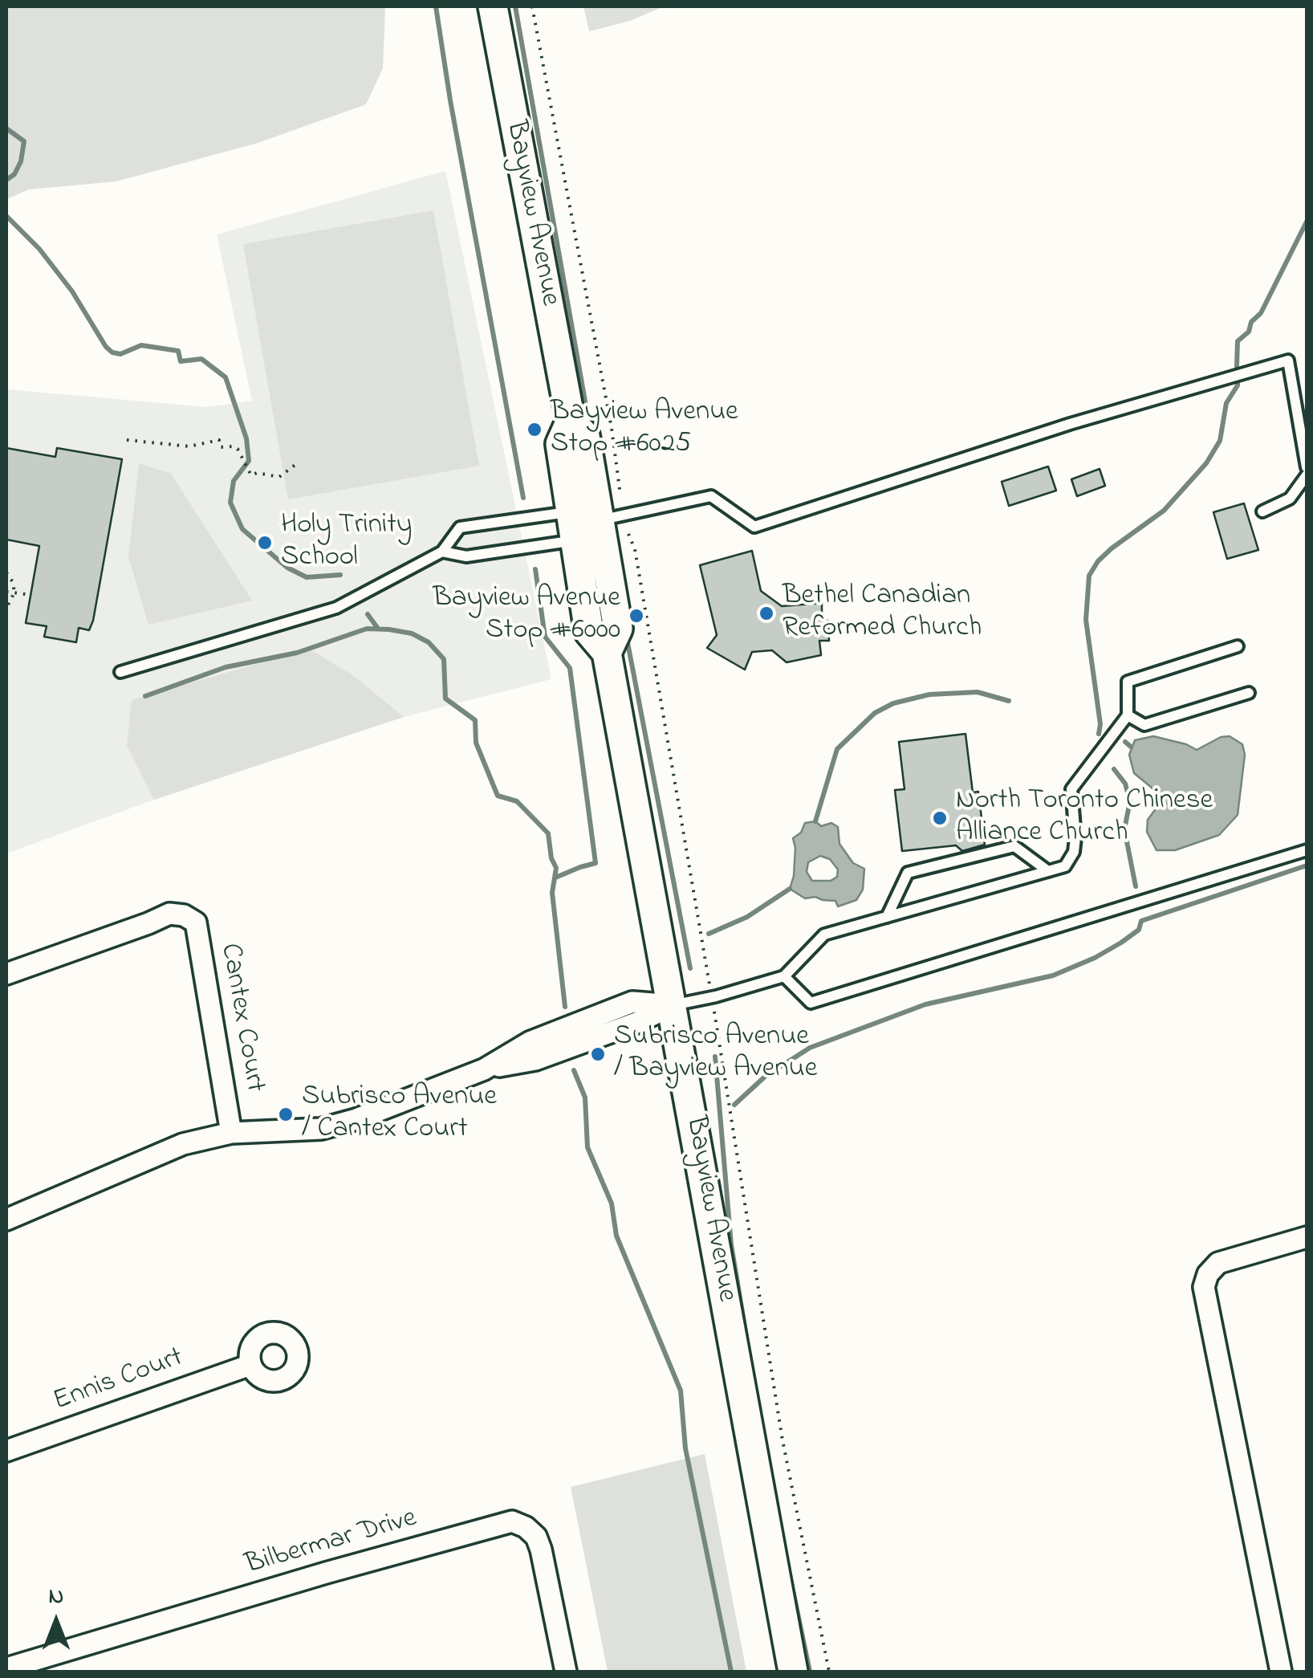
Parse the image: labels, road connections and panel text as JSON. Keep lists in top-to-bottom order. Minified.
{"streets":{"main road":["Bayview Avenue"],"street":["Cantex Court","Ennis Court","Bilbermar Drive"]},"places":["Bayview Avenue Stop #6025","Holy Trinity School","Bethel Canadian Reformed Church","Bayview Avenue Stop #6000","North Toronto Chinese Alliance Church","Subrisco Avenue / Bayview Avenue","Subrisco Avenue / Cantex Court"],"north":"top"}
